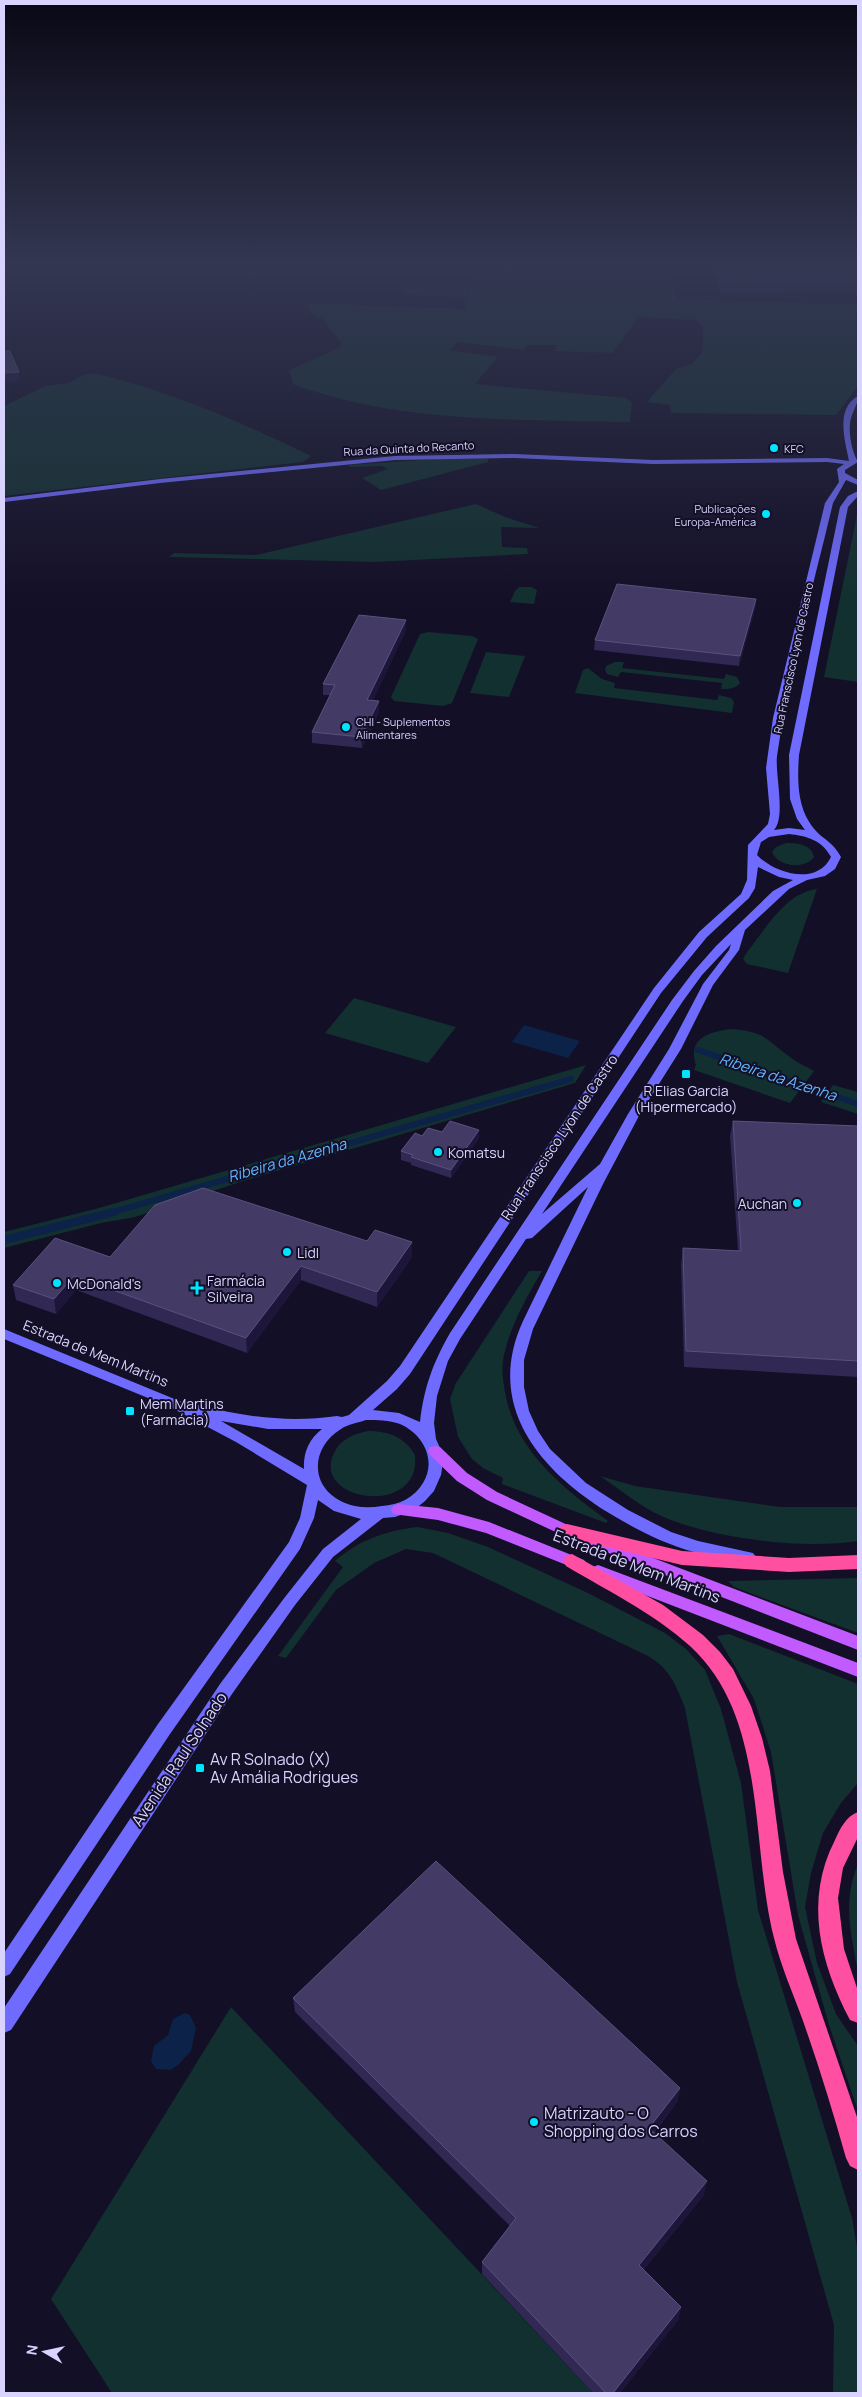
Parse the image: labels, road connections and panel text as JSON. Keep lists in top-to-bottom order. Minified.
{"streets":{"main road":["Estrada de Mem Martins"],"street":["Rua da Quinta do Recanto","Rua Franscisco Lyon de Castro","Avenida Raul Solnado"]},"crossings":[["Rua da Quinta do Recanto","Rua Franscisco Lyon de Castro"],["Rua Franscisco Lyon de Castro","Estrada de Mem Martins"],["Rua Franscisco Lyon de Castro","Avenida Raul Solnado"],["Estrada de Mem Martins","Avenida Raul Solnado"]],"water":["Ribeira da Azenha"],"places":{"other":["KFC","Publicações Europa-América","CHI - Suplementos Alimentares","Komatsu","Auchan","Lidl","McDonald's","Matrizauto - O Shopping dos Carros"],"transit":["R Elias Garcia (Hipermercado)","Mem Martins (Farmácia)","Av R Solnado (X) Av Amália Rodrigues"],"health":["Farmácia Silveira"]},"north":"left"}
